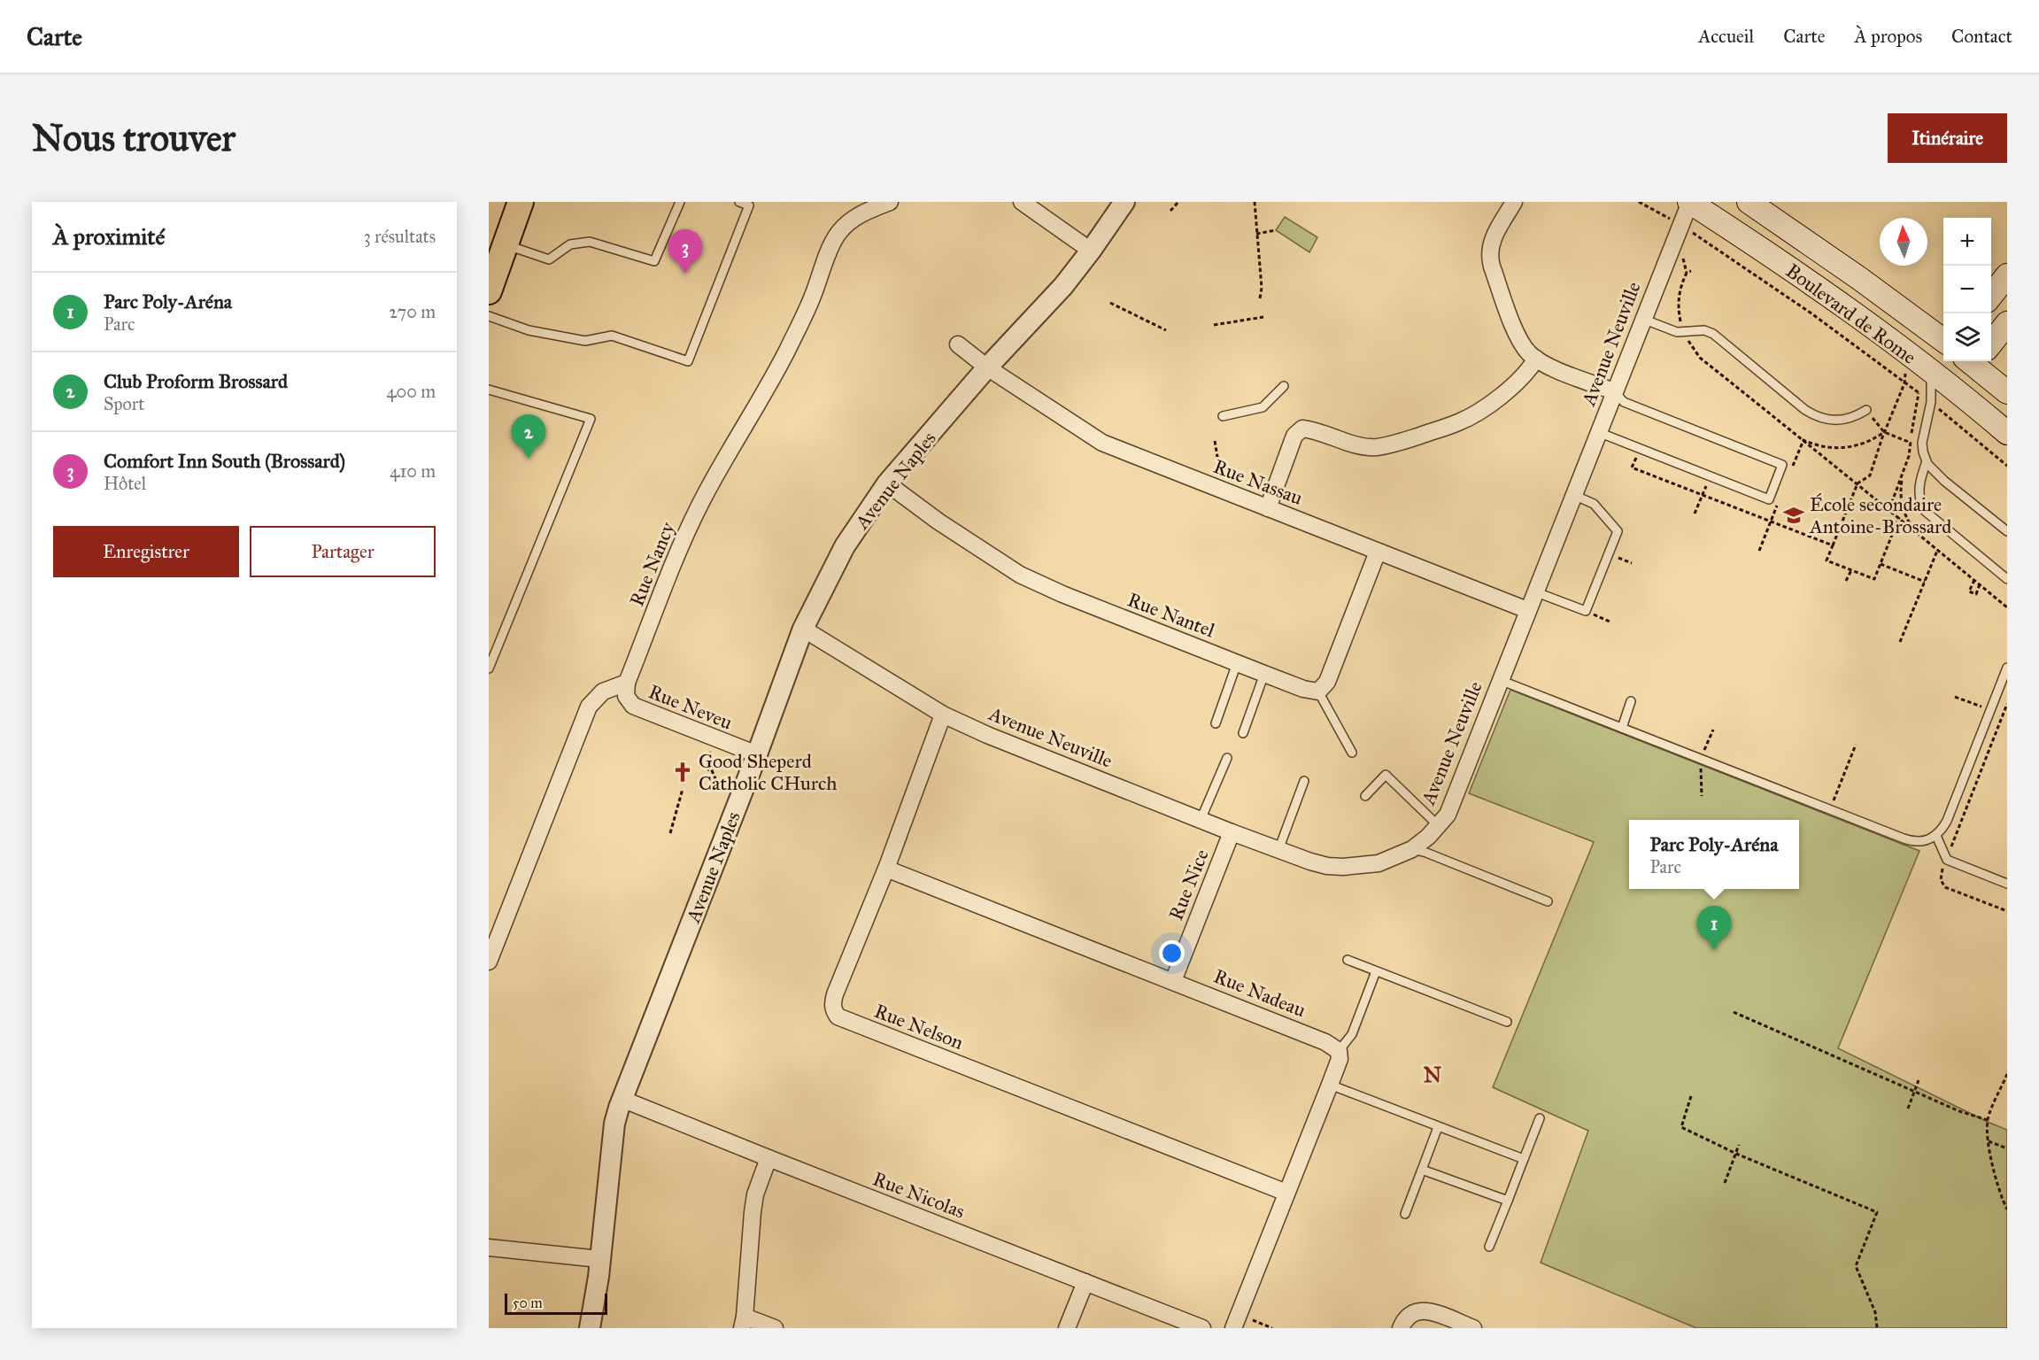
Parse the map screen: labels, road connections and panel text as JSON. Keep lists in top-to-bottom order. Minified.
{"streets":{"main road":["Boulevard de Rome"],"street":["Avenue Neuville","Avenue Naples","Rue Nassau","Rue Nancy","Rue Nantel","Rue Neveu","Rue Nice","Rue Nadeau","Rue Nelson","Rue Nicolas"]},"crossings":[["Boulevard de Rome","Avenue Neuville"],["Avenue Neuville","Avenue Naples"],["Avenue Neuville","Rue Nassau"],["Avenue Neuville","Rue Nice"],["Avenue Neuville","Rue Nelson"],["Avenue Naples","Rue Nassau"],["Avenue Naples","Rue Nantel"],["Avenue Naples","Rue Neveu"],["Avenue Naples","Rue Nicolas"],["Rue Nancy","Rue Neveu"],["Rue Nice","Rue Nadeau"],["Rue Nadeau","Rue Nelson"]],"districts":["N"],"places":{"school or university":["École secondaire Antoine-Brossard"],"church":["Good Sheperd Catholic CHurch"]},"scale_bar":"50 m","north":"top","page":{"header":"Carte","nav":["Accueil","Carte","À propos","Contact"],"buttons":["Itinéraire",["Enregistrer","Partager"]],"title":"Nous trouver","heading":["À proximité","3 résultats"],"map_buttons":["+","−"],"pins":["3","2","1"],"list":[{"mark":"1","name":"Parc Poly-Aréna","note":"Parc","value":"270 m"},{"mark":"2","name":"Club Proform Brossard","note":"Sport","value":"400 m"},{"mark":"3","name":"Comfort Inn South (Brossard)","note":"Hôtel","value":"410 m"}],"popup":["Parc Poly-Aréna","Parc"],"scale":"50 m"}}
